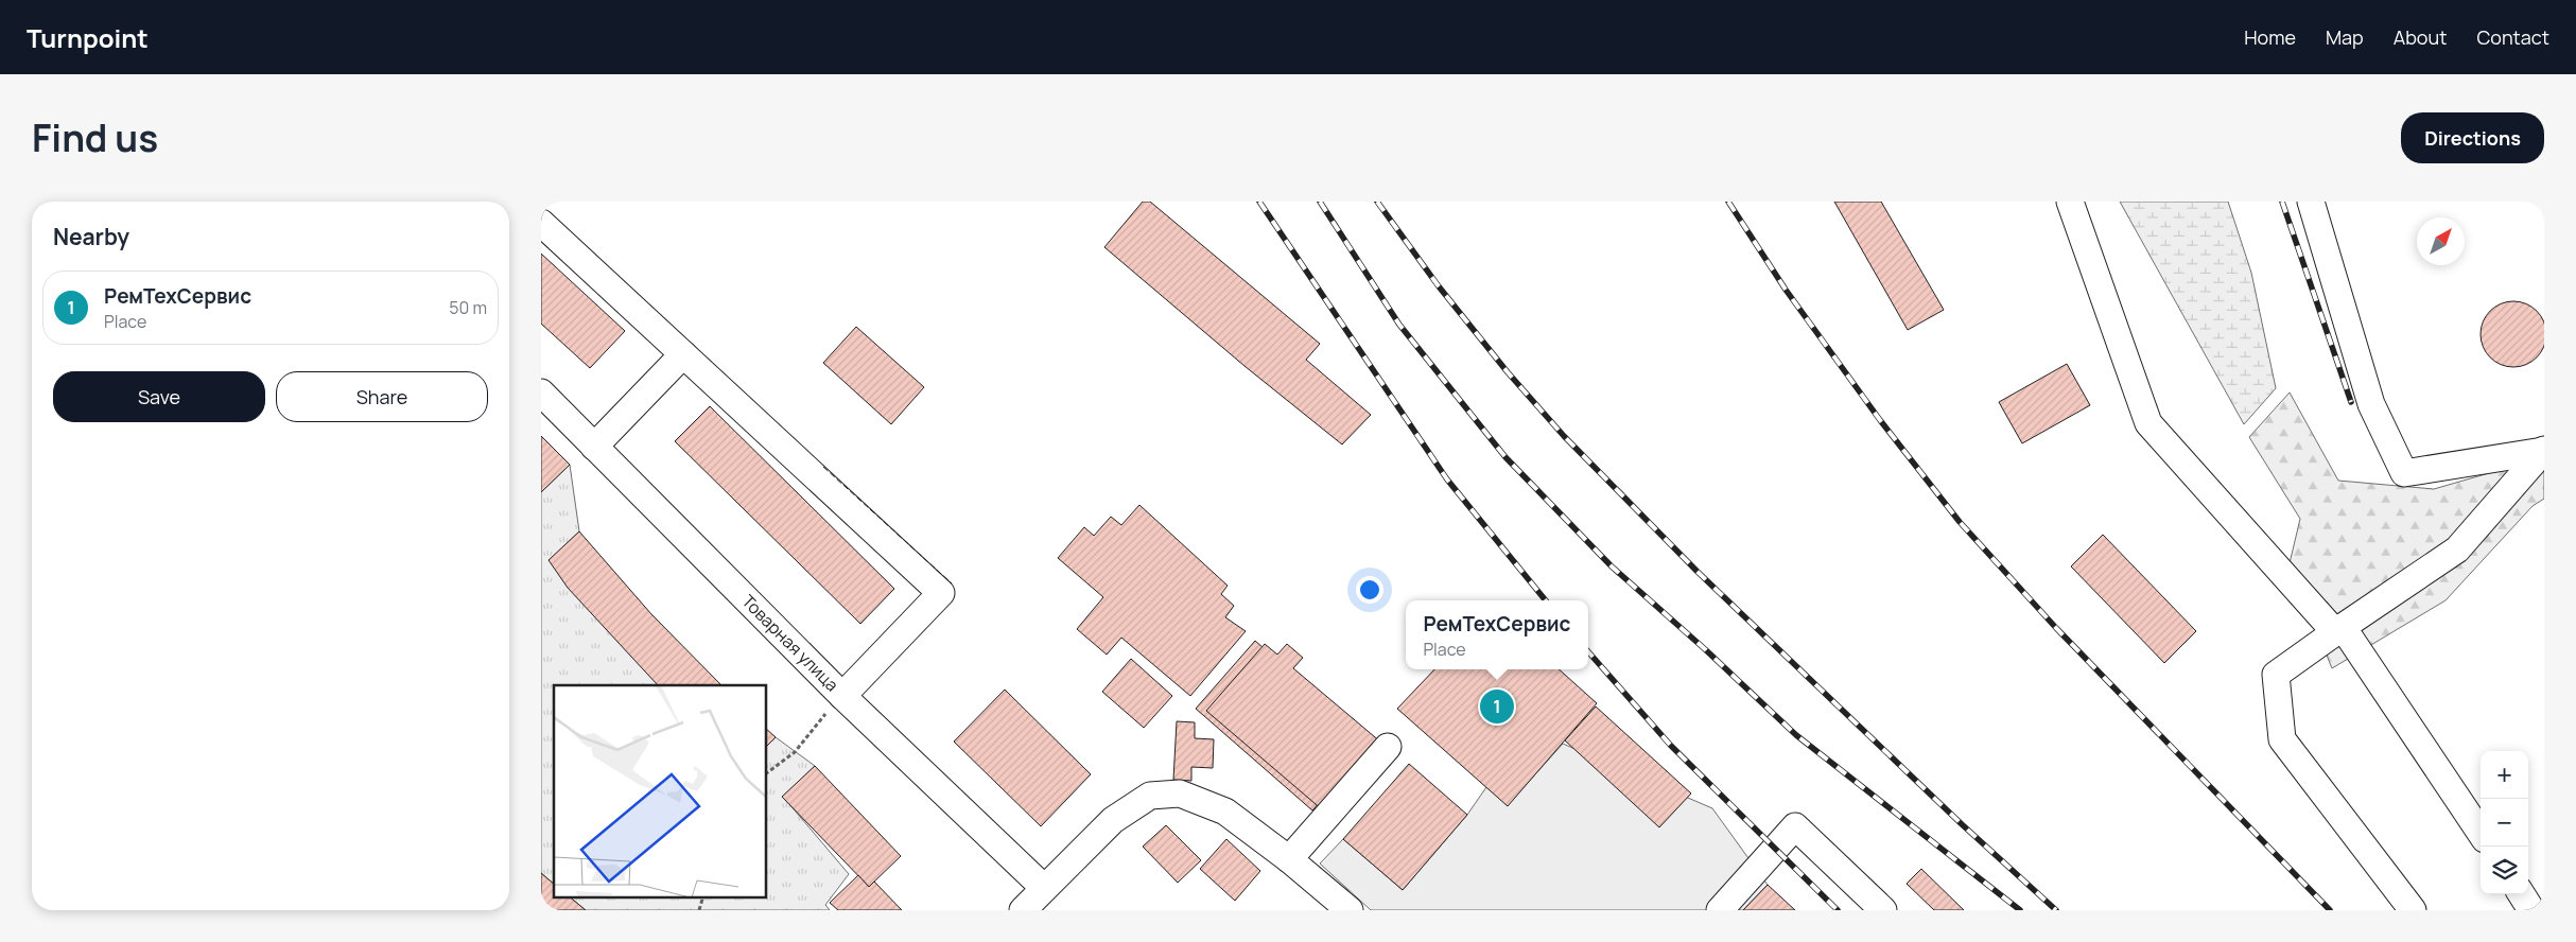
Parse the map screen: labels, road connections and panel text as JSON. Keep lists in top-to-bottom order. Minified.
{"streets":{"street":["Товарная улица"]},"north":"top right","page":{"header":"Turnpoint","nav":["Home","Map","About","Contact"],"title":"Find us","buttons":["Directions",["Save","Share"]],"heading":"Nearby","list":[{"mark":"1","name":"РемТехСервис","note":"Place","value":"50 m"}],"popup":["РемТехСервис","Place"],"pins":"1","map_buttons":["+","−"]}}
